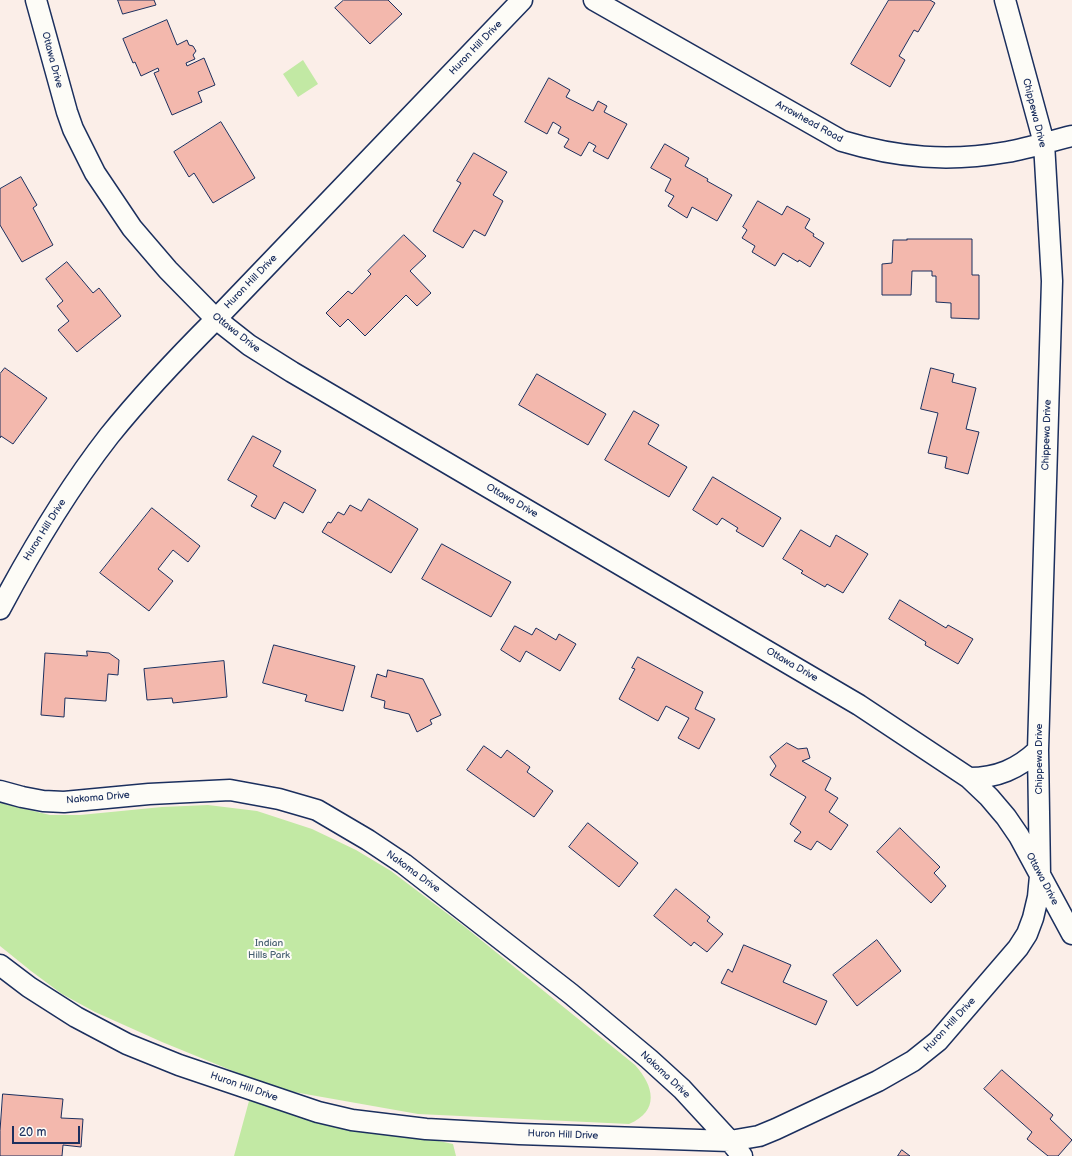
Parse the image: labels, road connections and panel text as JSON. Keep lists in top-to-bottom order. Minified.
{"streets":{"street":["Huron Hill Drive","Ottawa Drive","Chippewa Drive","Arrowhead Road","Nakoma Drive"]},"crossings":[["Huron Hill Drive","Ottawa Drive"],["Huron Hill Drive","Chippewa Drive"],["Huron Hill Drive","Nakoma Drive"],["Ottawa Drive","Chippewa Drive"],["Chippewa Drive","Arrowhead Road"]],"parks":["Indian Hills Park"],"scale_bar":"20 m"}
